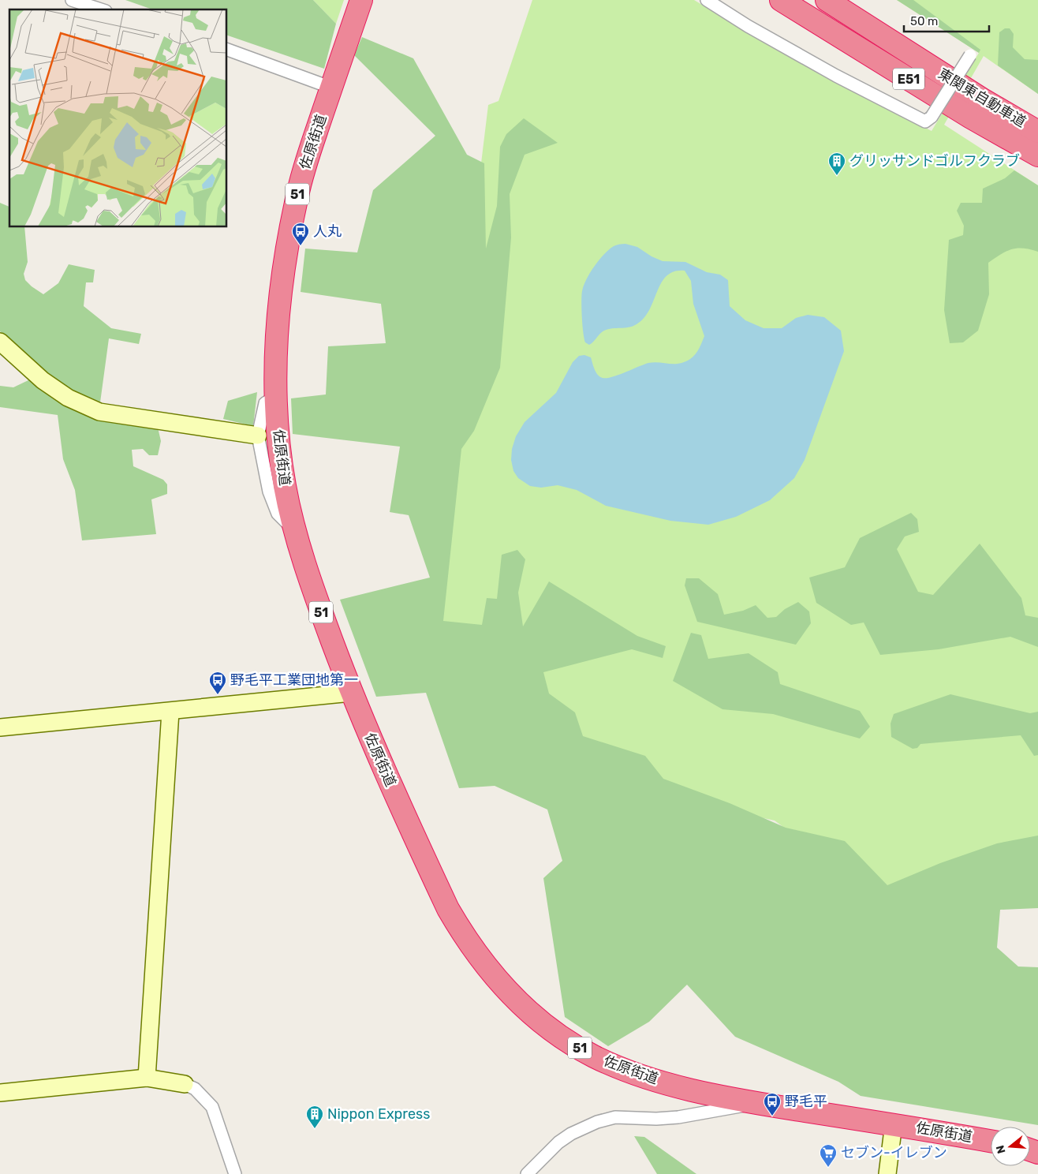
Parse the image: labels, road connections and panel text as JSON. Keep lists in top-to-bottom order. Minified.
{"streets":{"highway":["E51","東関東自動車道","佐原街道","51"]},"places":{"building":["グリッサンドゴルフクラブ","Nippon Express"],"bus stop":["人丸","野毛平工業団地第一","野毛平"],"supermarket":["セブン-イレブン"]},"scale_bar":"50 m","north":"left"}
